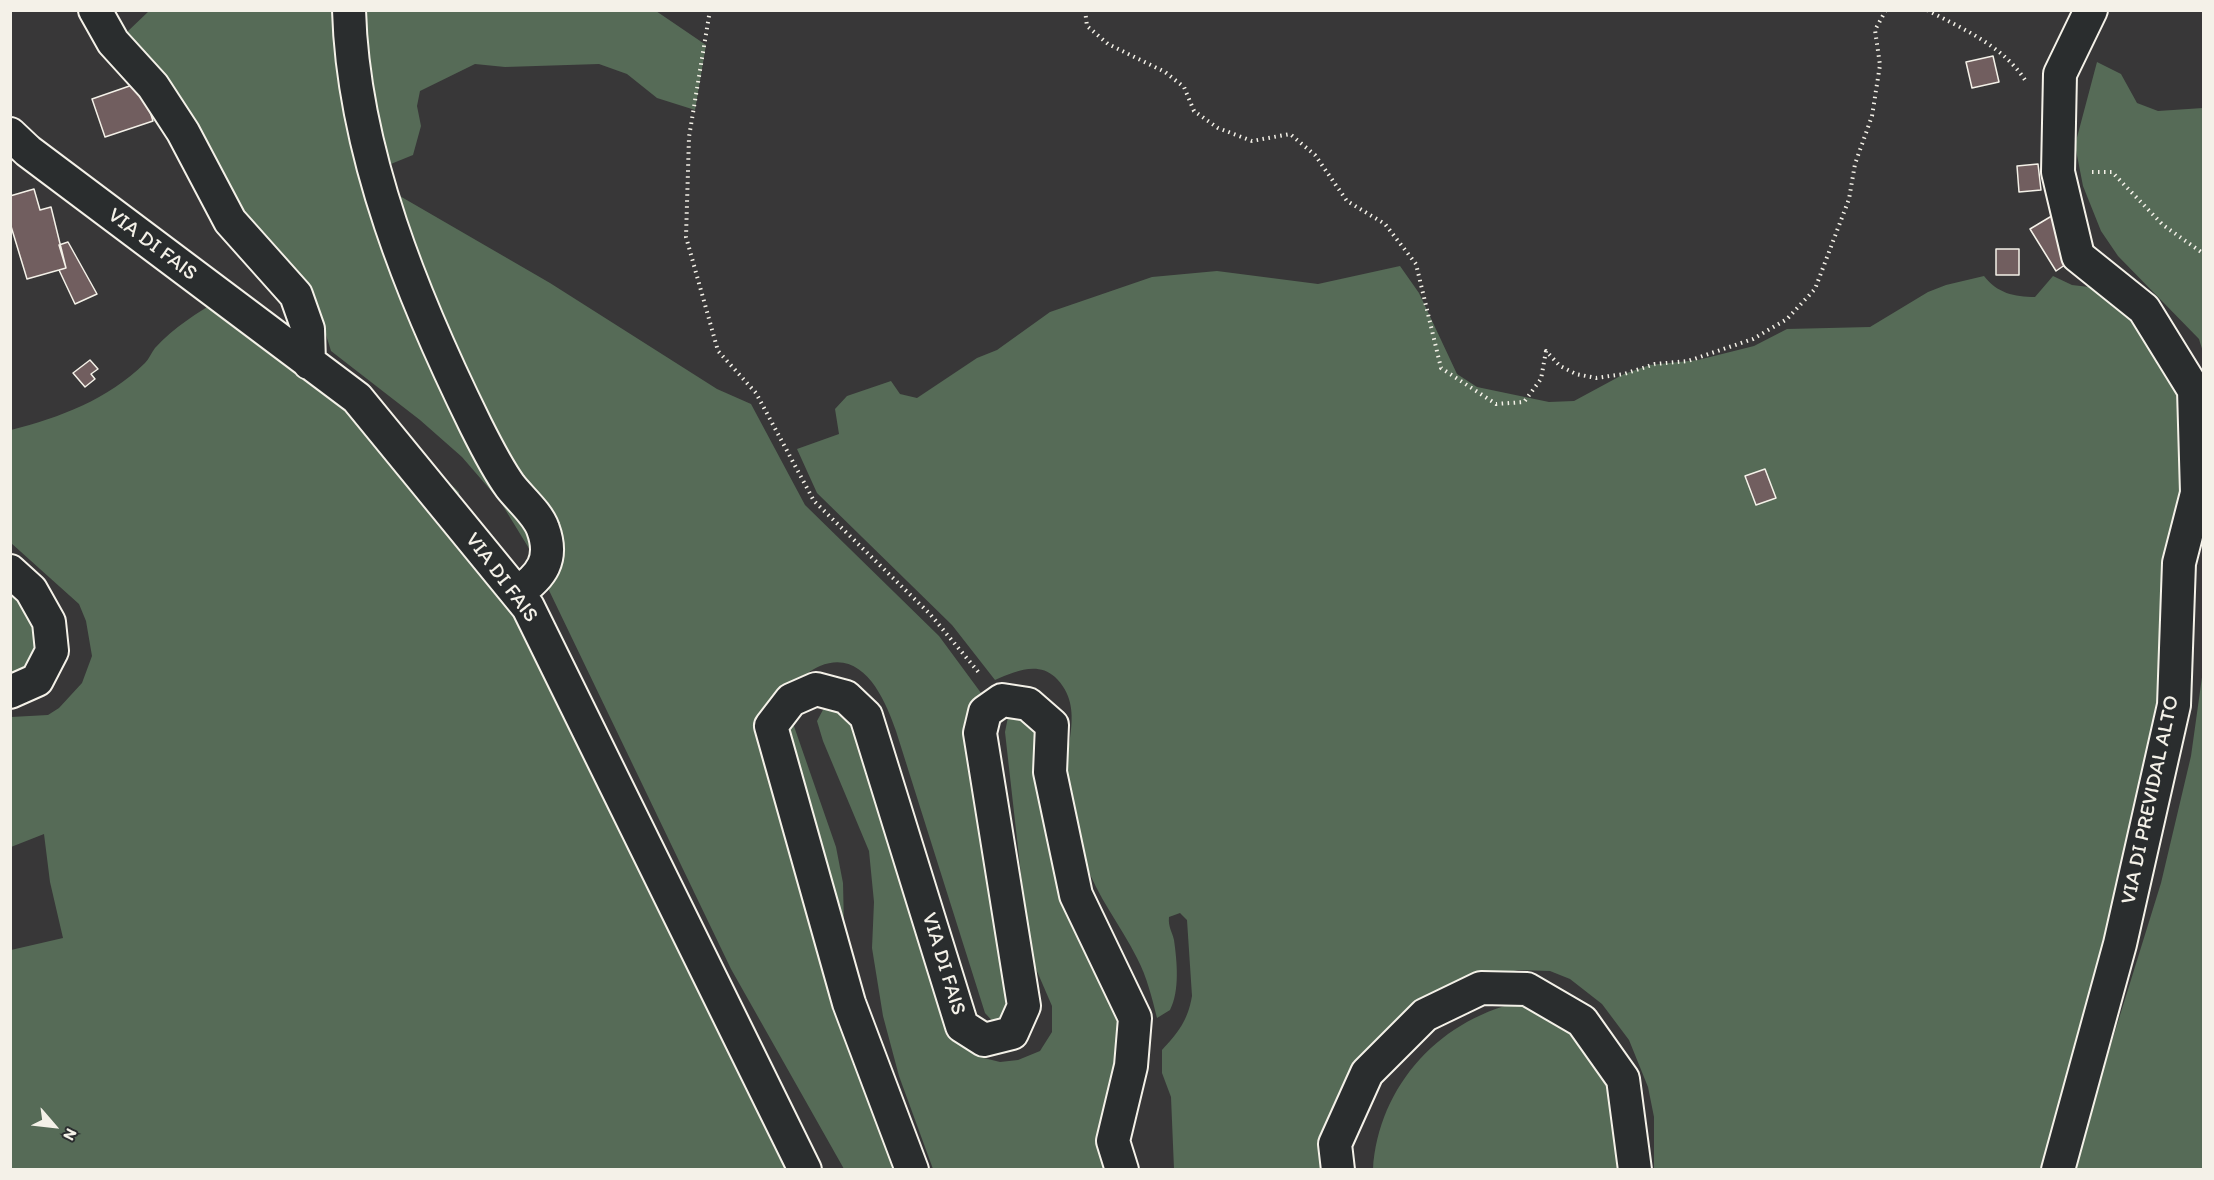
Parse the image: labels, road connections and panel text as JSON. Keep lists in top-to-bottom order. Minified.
{"streets":{"street":["VIA DI FAIS","VIA DI PREVIDAL ALTO"]},"north":"bottom right"}
